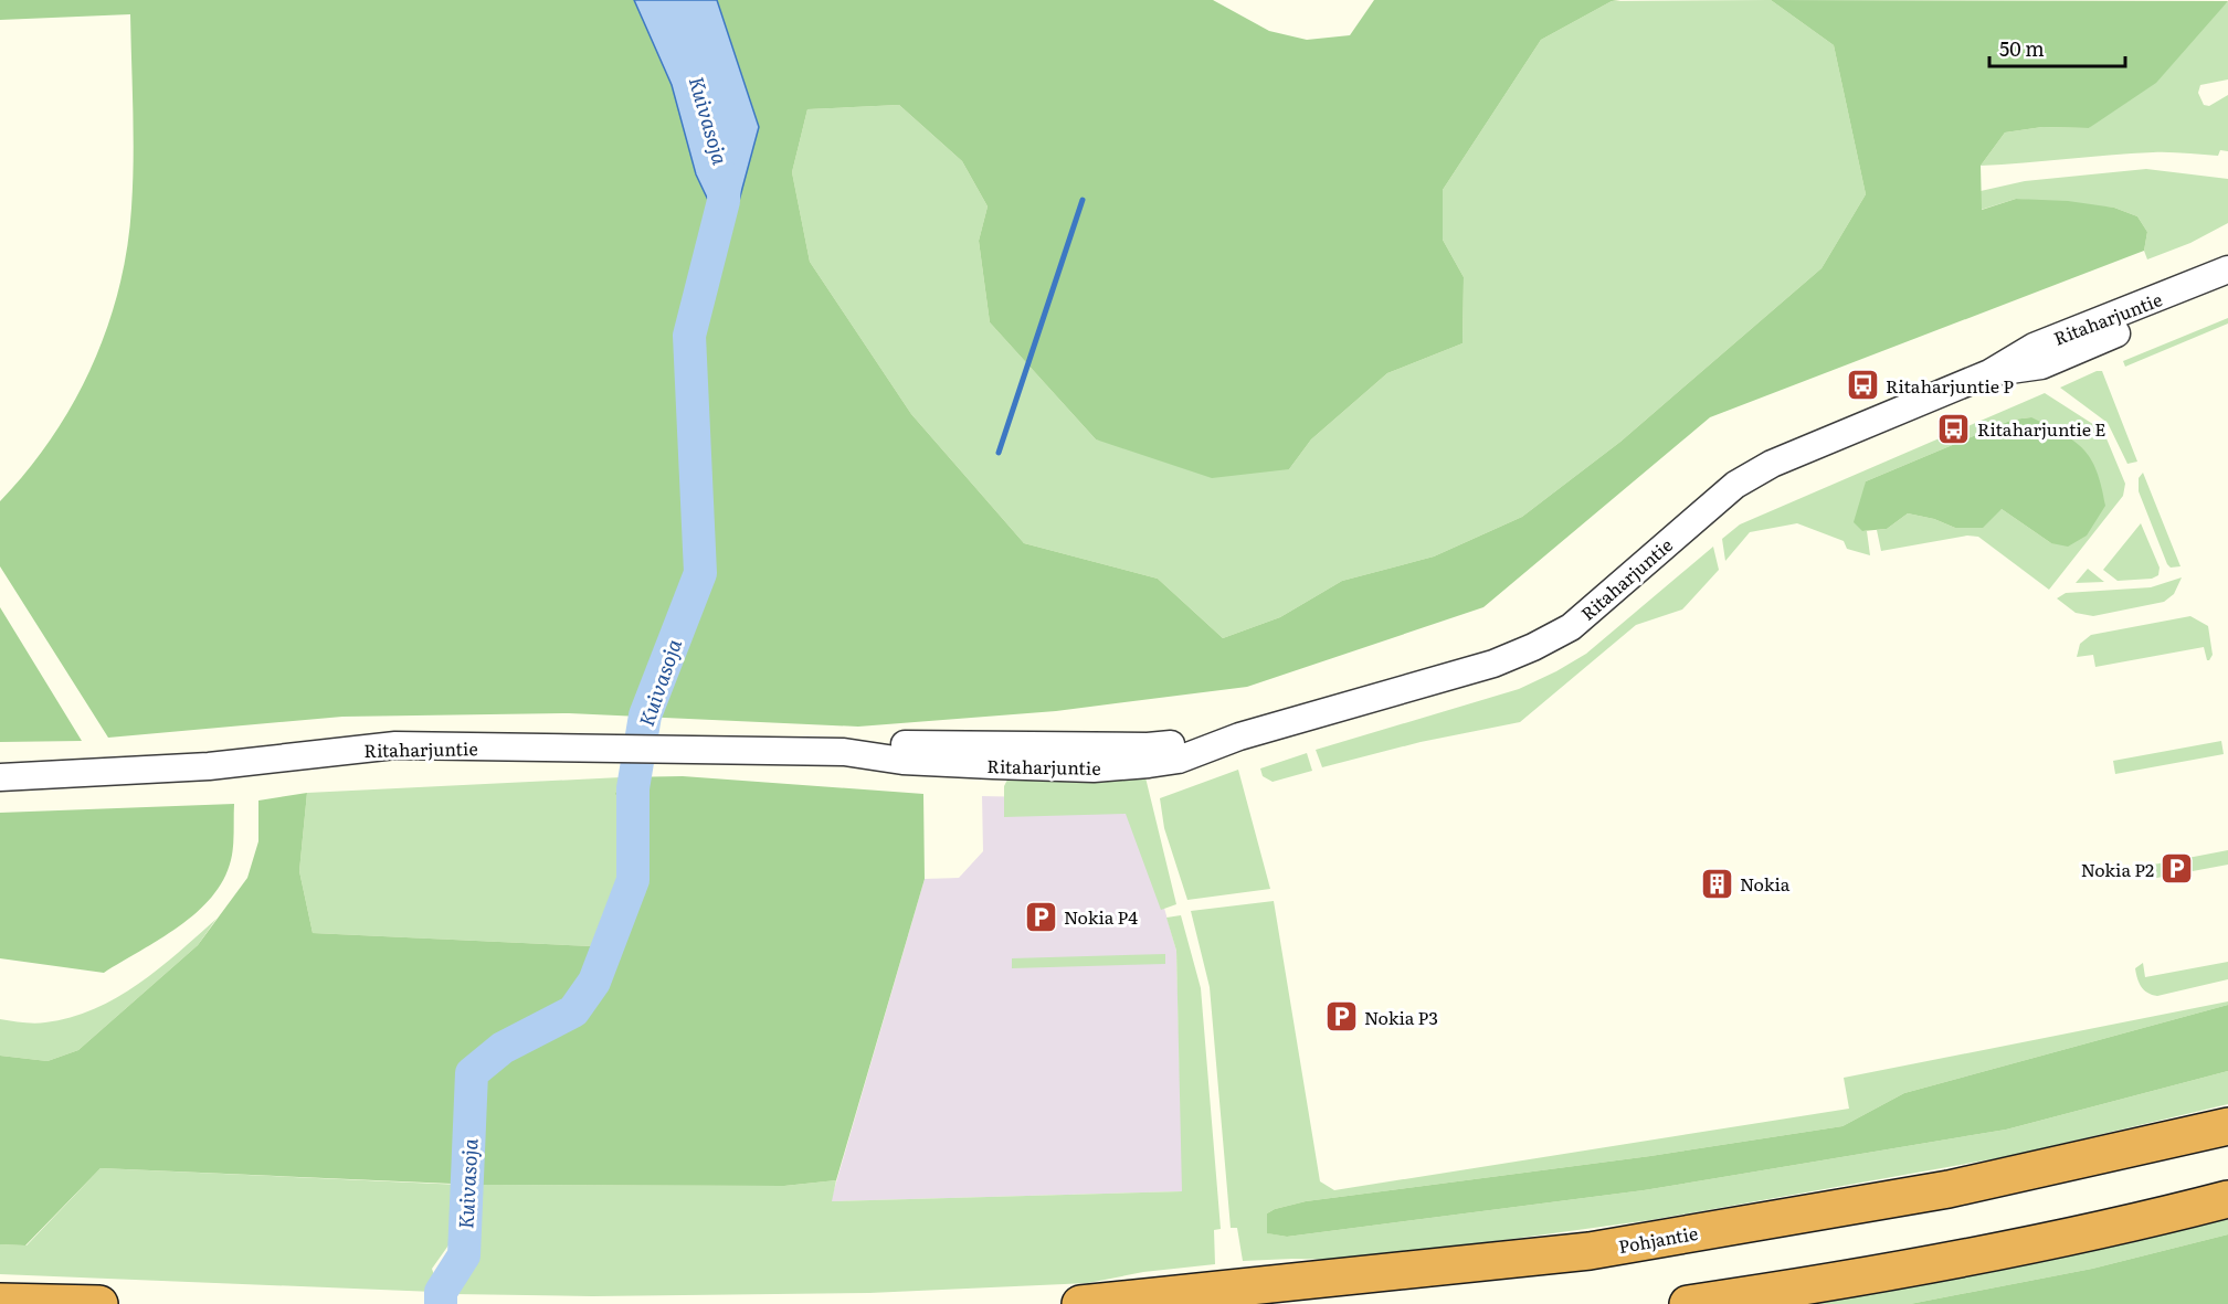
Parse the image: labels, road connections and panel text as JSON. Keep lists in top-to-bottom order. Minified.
{"streets":{"highway":["Pohjantie"],"street":["Ritaharjuntie"]},"water":["Kuivasoja"],"places":{"bus stop":["Ritaharjuntie P","Ritaharjuntie E"],"parking":["Nokia P2","Nokia P4","Nokia P3"],"building":["Nokia"]},"scale_bar":"50 m"}
